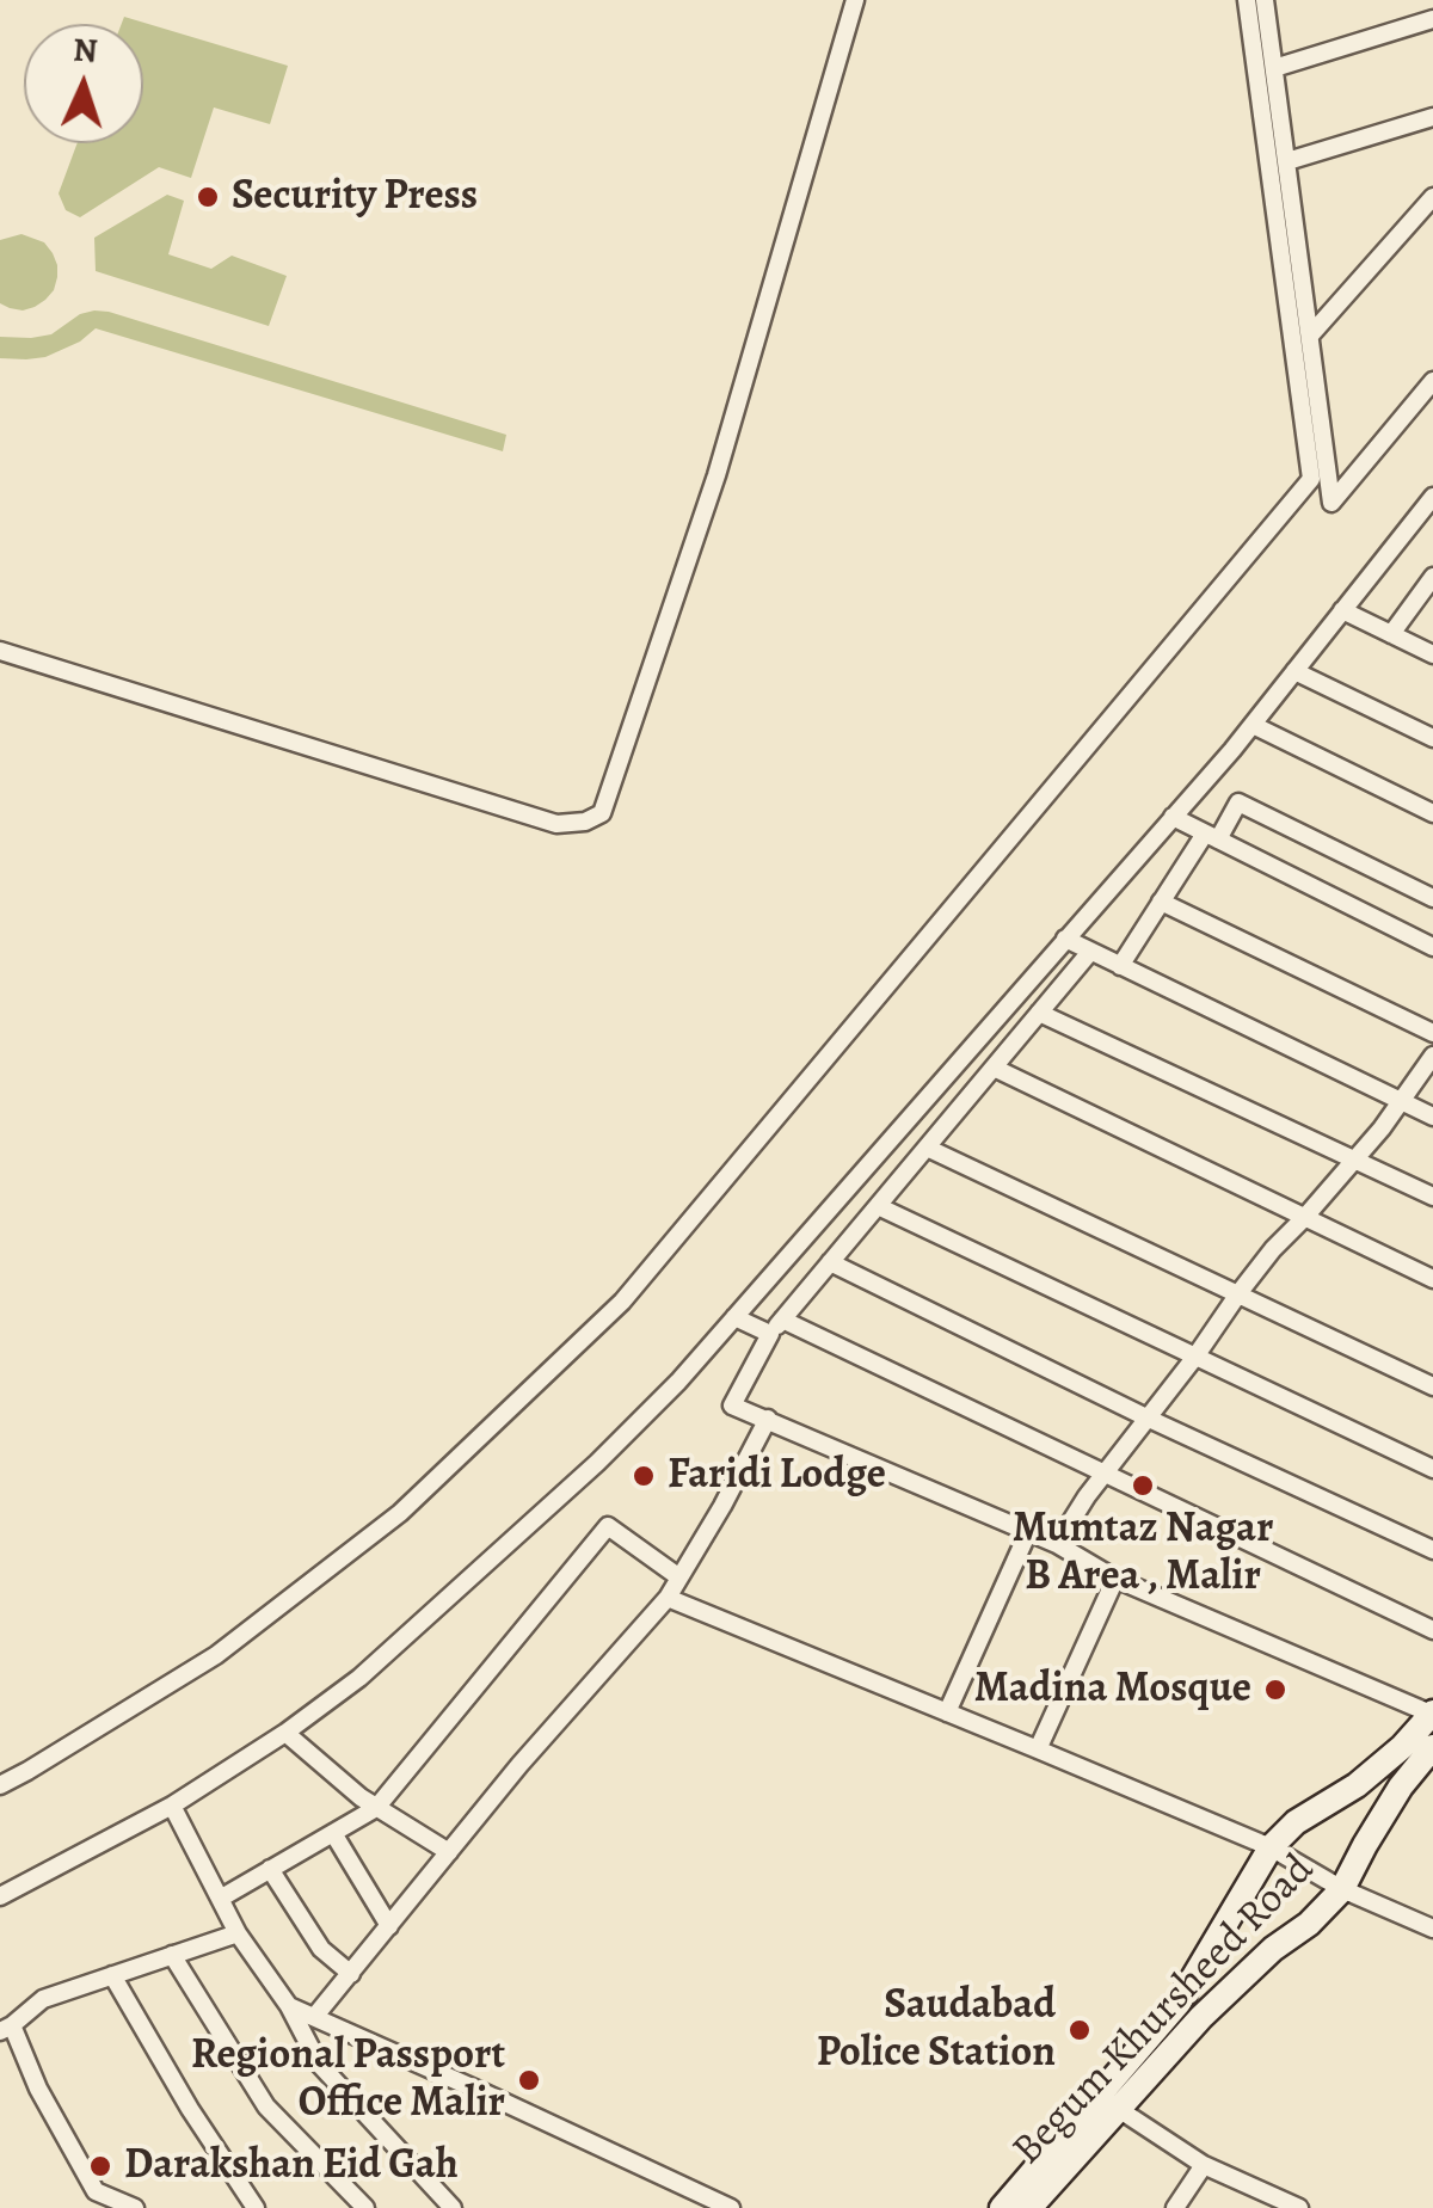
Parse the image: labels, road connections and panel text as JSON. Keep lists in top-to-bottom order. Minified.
{"streets":{"main road":["Begum Khursheed Road"]},"places":["Security Press","Faridi Lodge","Mumtaz Nagar B Area , Malir","Madina Mosque","Saudabad Police Station","Regional Passport Office Malir","Darakshan Eid Gah"],"north":"top"}
